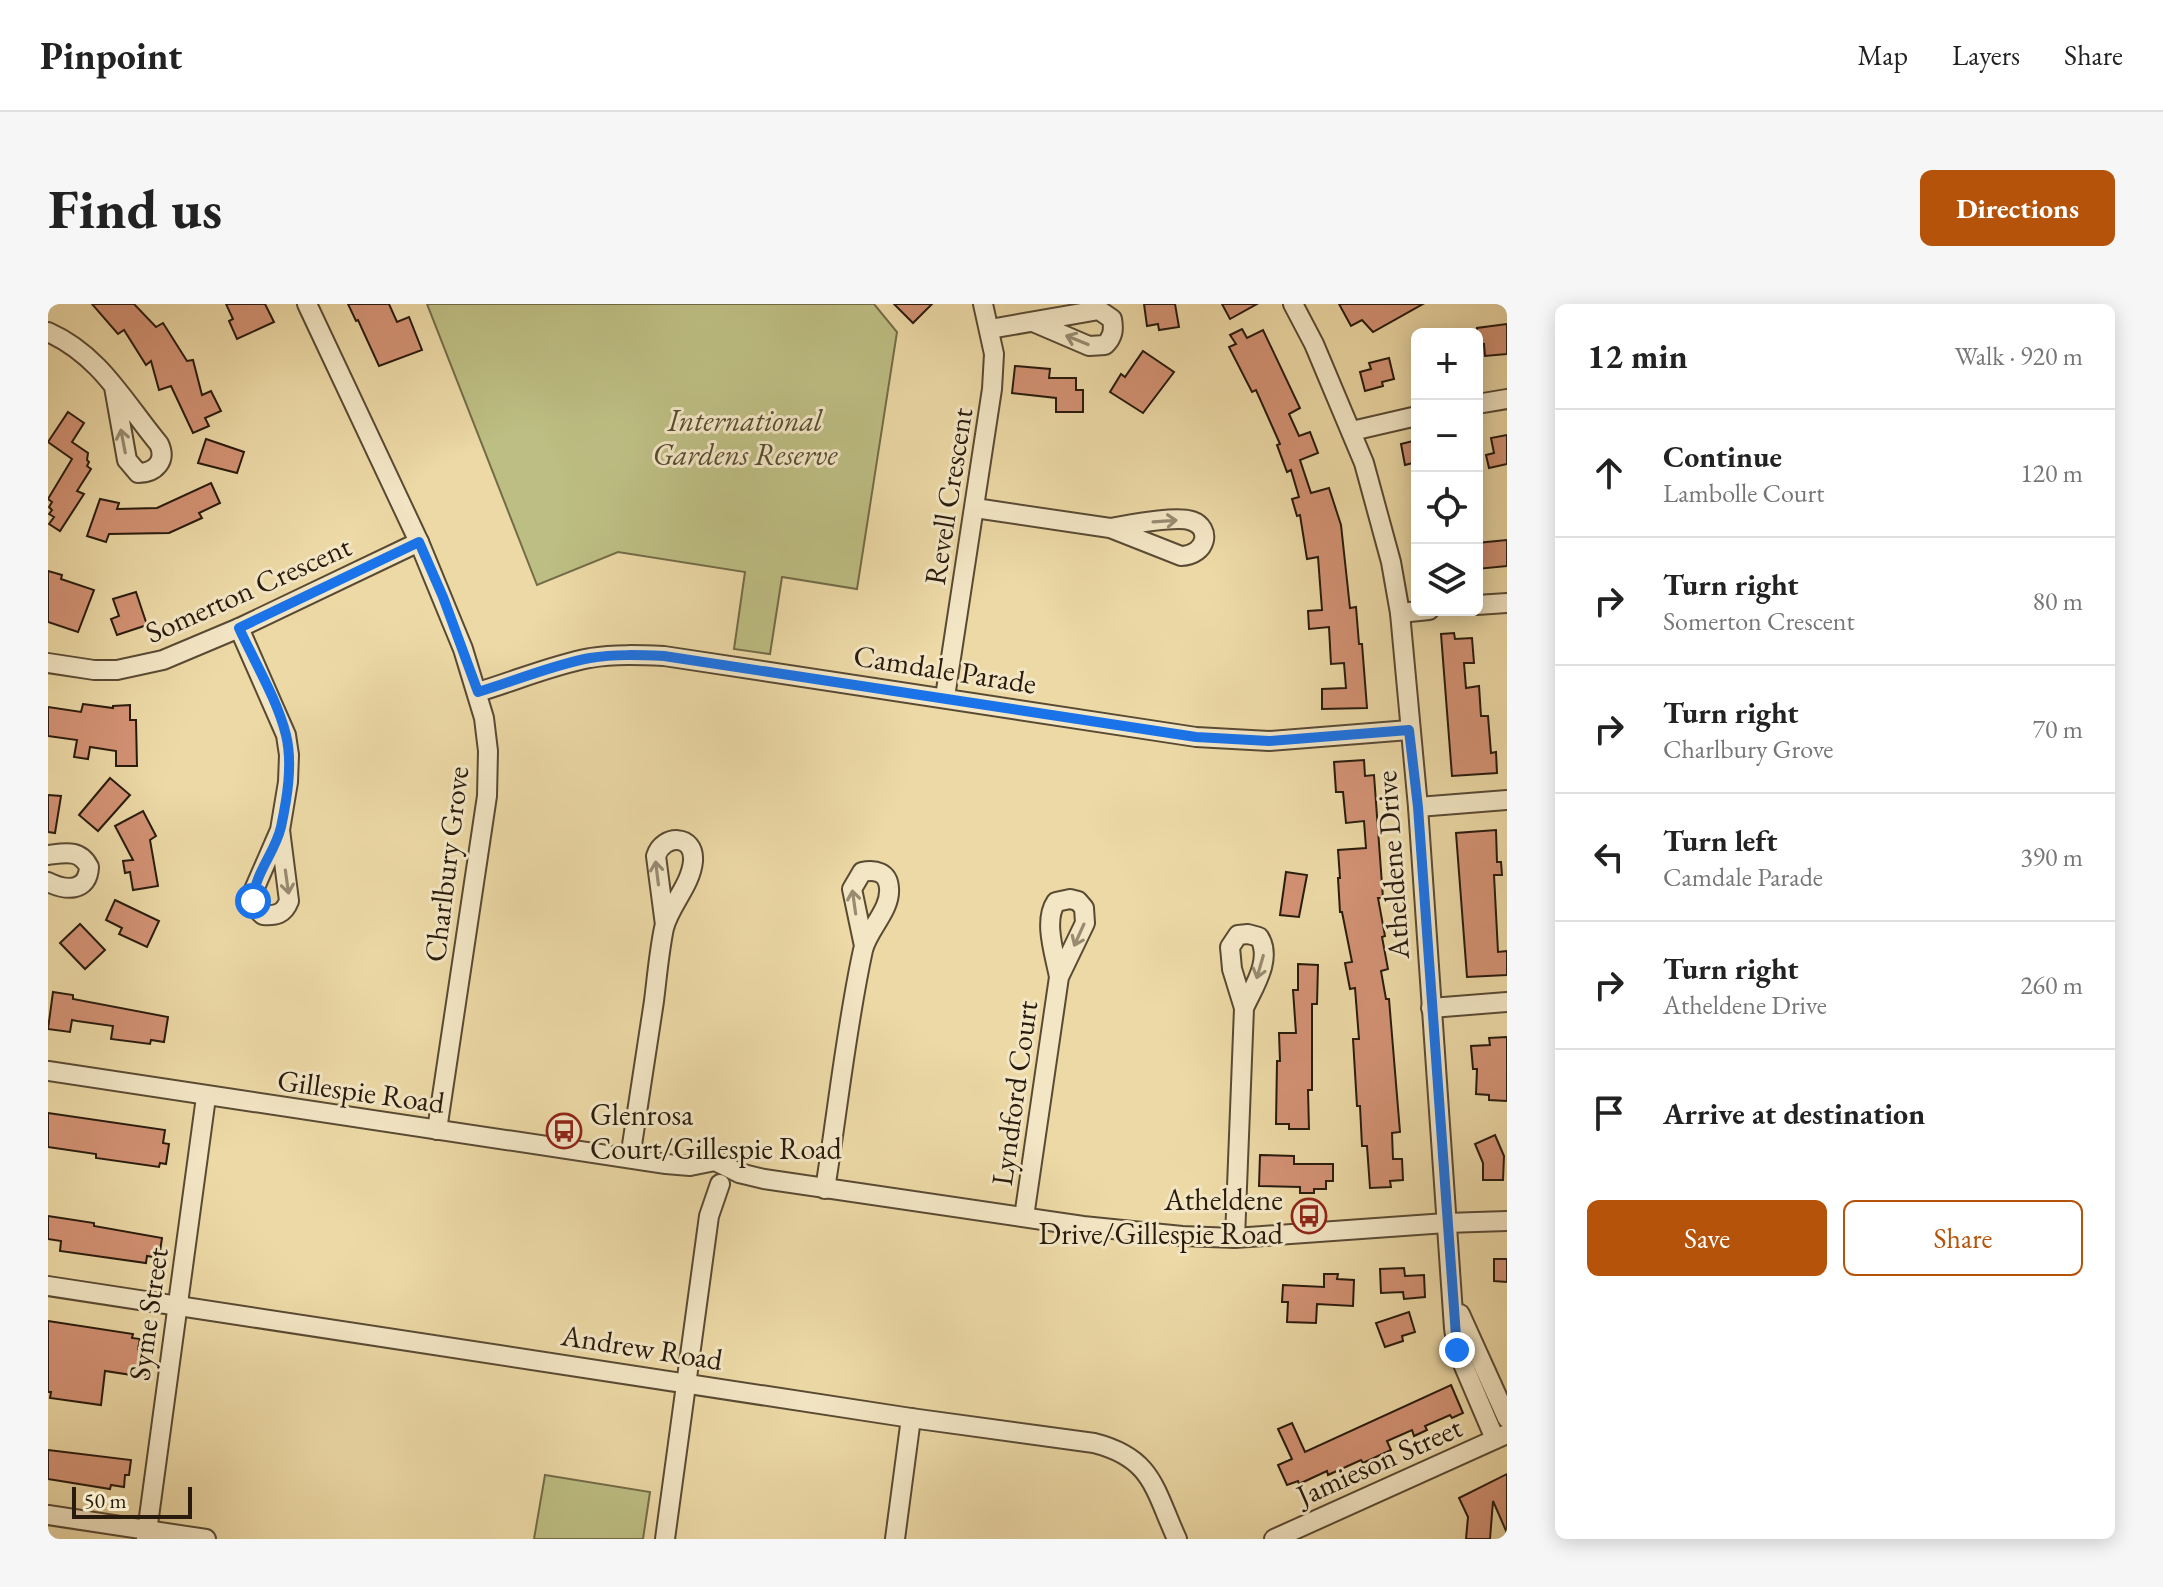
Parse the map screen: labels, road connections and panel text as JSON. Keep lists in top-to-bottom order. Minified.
{"streets":{"street":["Revell Crescent","Somerton Crescent","Camdale Parade","Charlbury Grove","Atheldene Drive","Gillespie Road","Lyndford Court","Syme Street","Andrew Road","Jamieson Street"]},"crossings":[["Revell Crescent","Camdale Parade"],["Somerton Crescent","Charlbury Grove"],["Camdale Parade","Charlbury Grove"],["Camdale Parade","Atheldene Drive"],["Charlbury Grove","Gillespie Road"],["Atheldene Drive","Gillespie Road"],["Atheldene Drive","Jamieson Street"],["Gillespie Road","Lyndford Court"],["Gillespie Road","Syme Street"],["Syme Street","Andrew Road"]],"parks":["International Gardens Reserve"],"places":{"bus stop":["Glenrosa Court/Gillespie Road","Atheldene Drive/Gillespie Road"]},"scale_bar":"50 m","page":{"header":"Pinpoint","nav":["Map","Layers","Share"],"buttons":["Directions",["Save","Share"]],"title":"Find us","heading":["12 min","Walk · 920 m"],"map_buttons":["+","−"],"list":[["Continue","Lambolle Court","120 m"],["Turn right","Somerton Crescent","80 m"],["Turn right","Charlbury Grove","70 m"],["Turn left","Camdale Parade","390 m"],["Turn right","Atheldene Drive","260 m"],"Arrive at destination"],"scale":"50 m"}}
